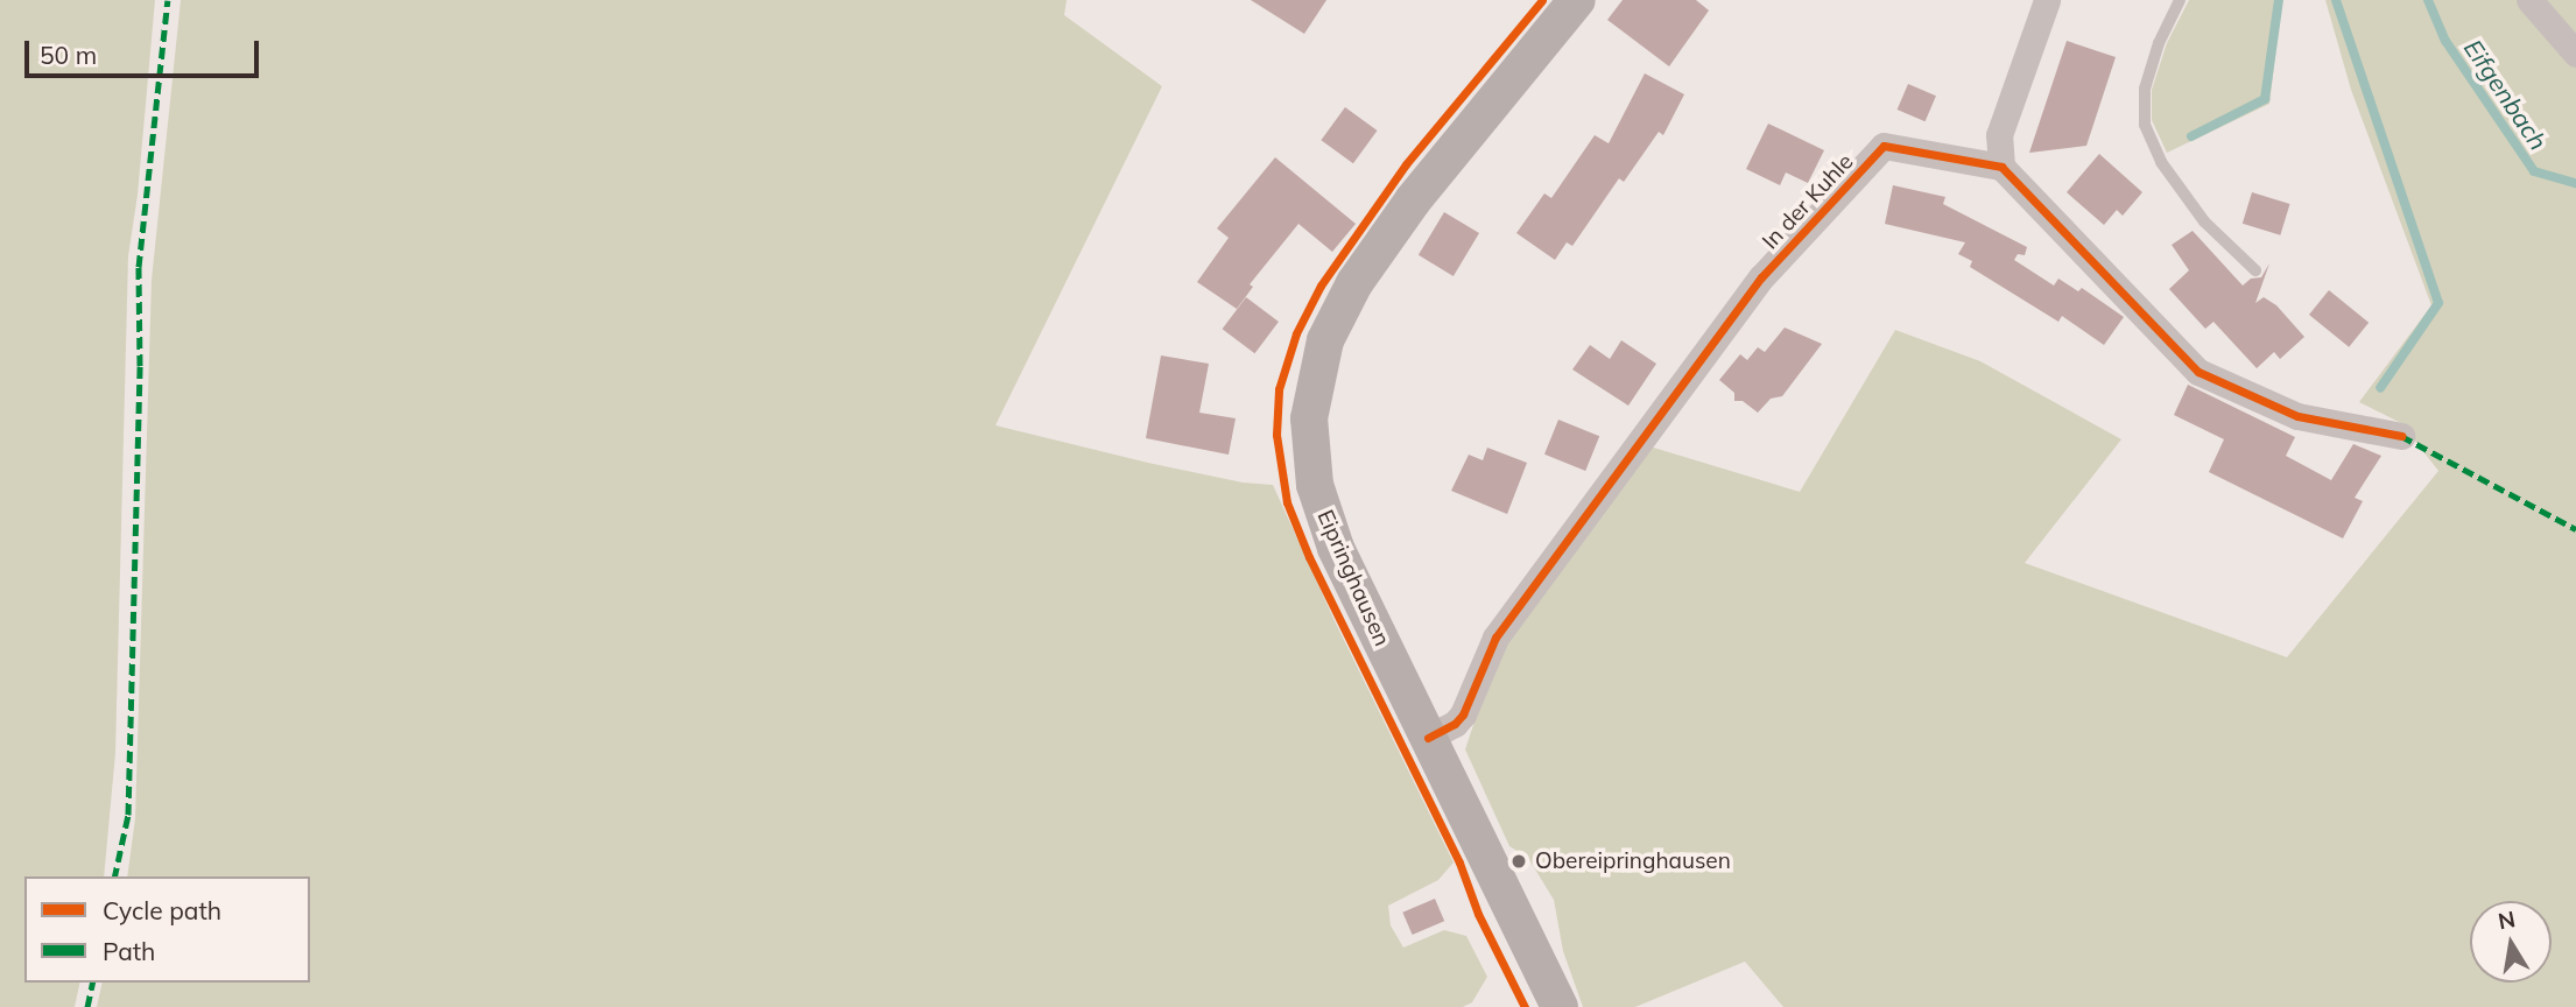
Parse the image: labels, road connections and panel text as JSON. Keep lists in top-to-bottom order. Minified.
{"streets":{"main road":["Eipringhausen"],"street":["In der Kuhle"]},"crossings":[["In der Kuhle","Eipringhausen"]],"water":["Eifgenbach"],"places":["Obereipringhausen"],"legend":["Cycle path","Path"],"scale_bar":"50 m","north":"top"}
